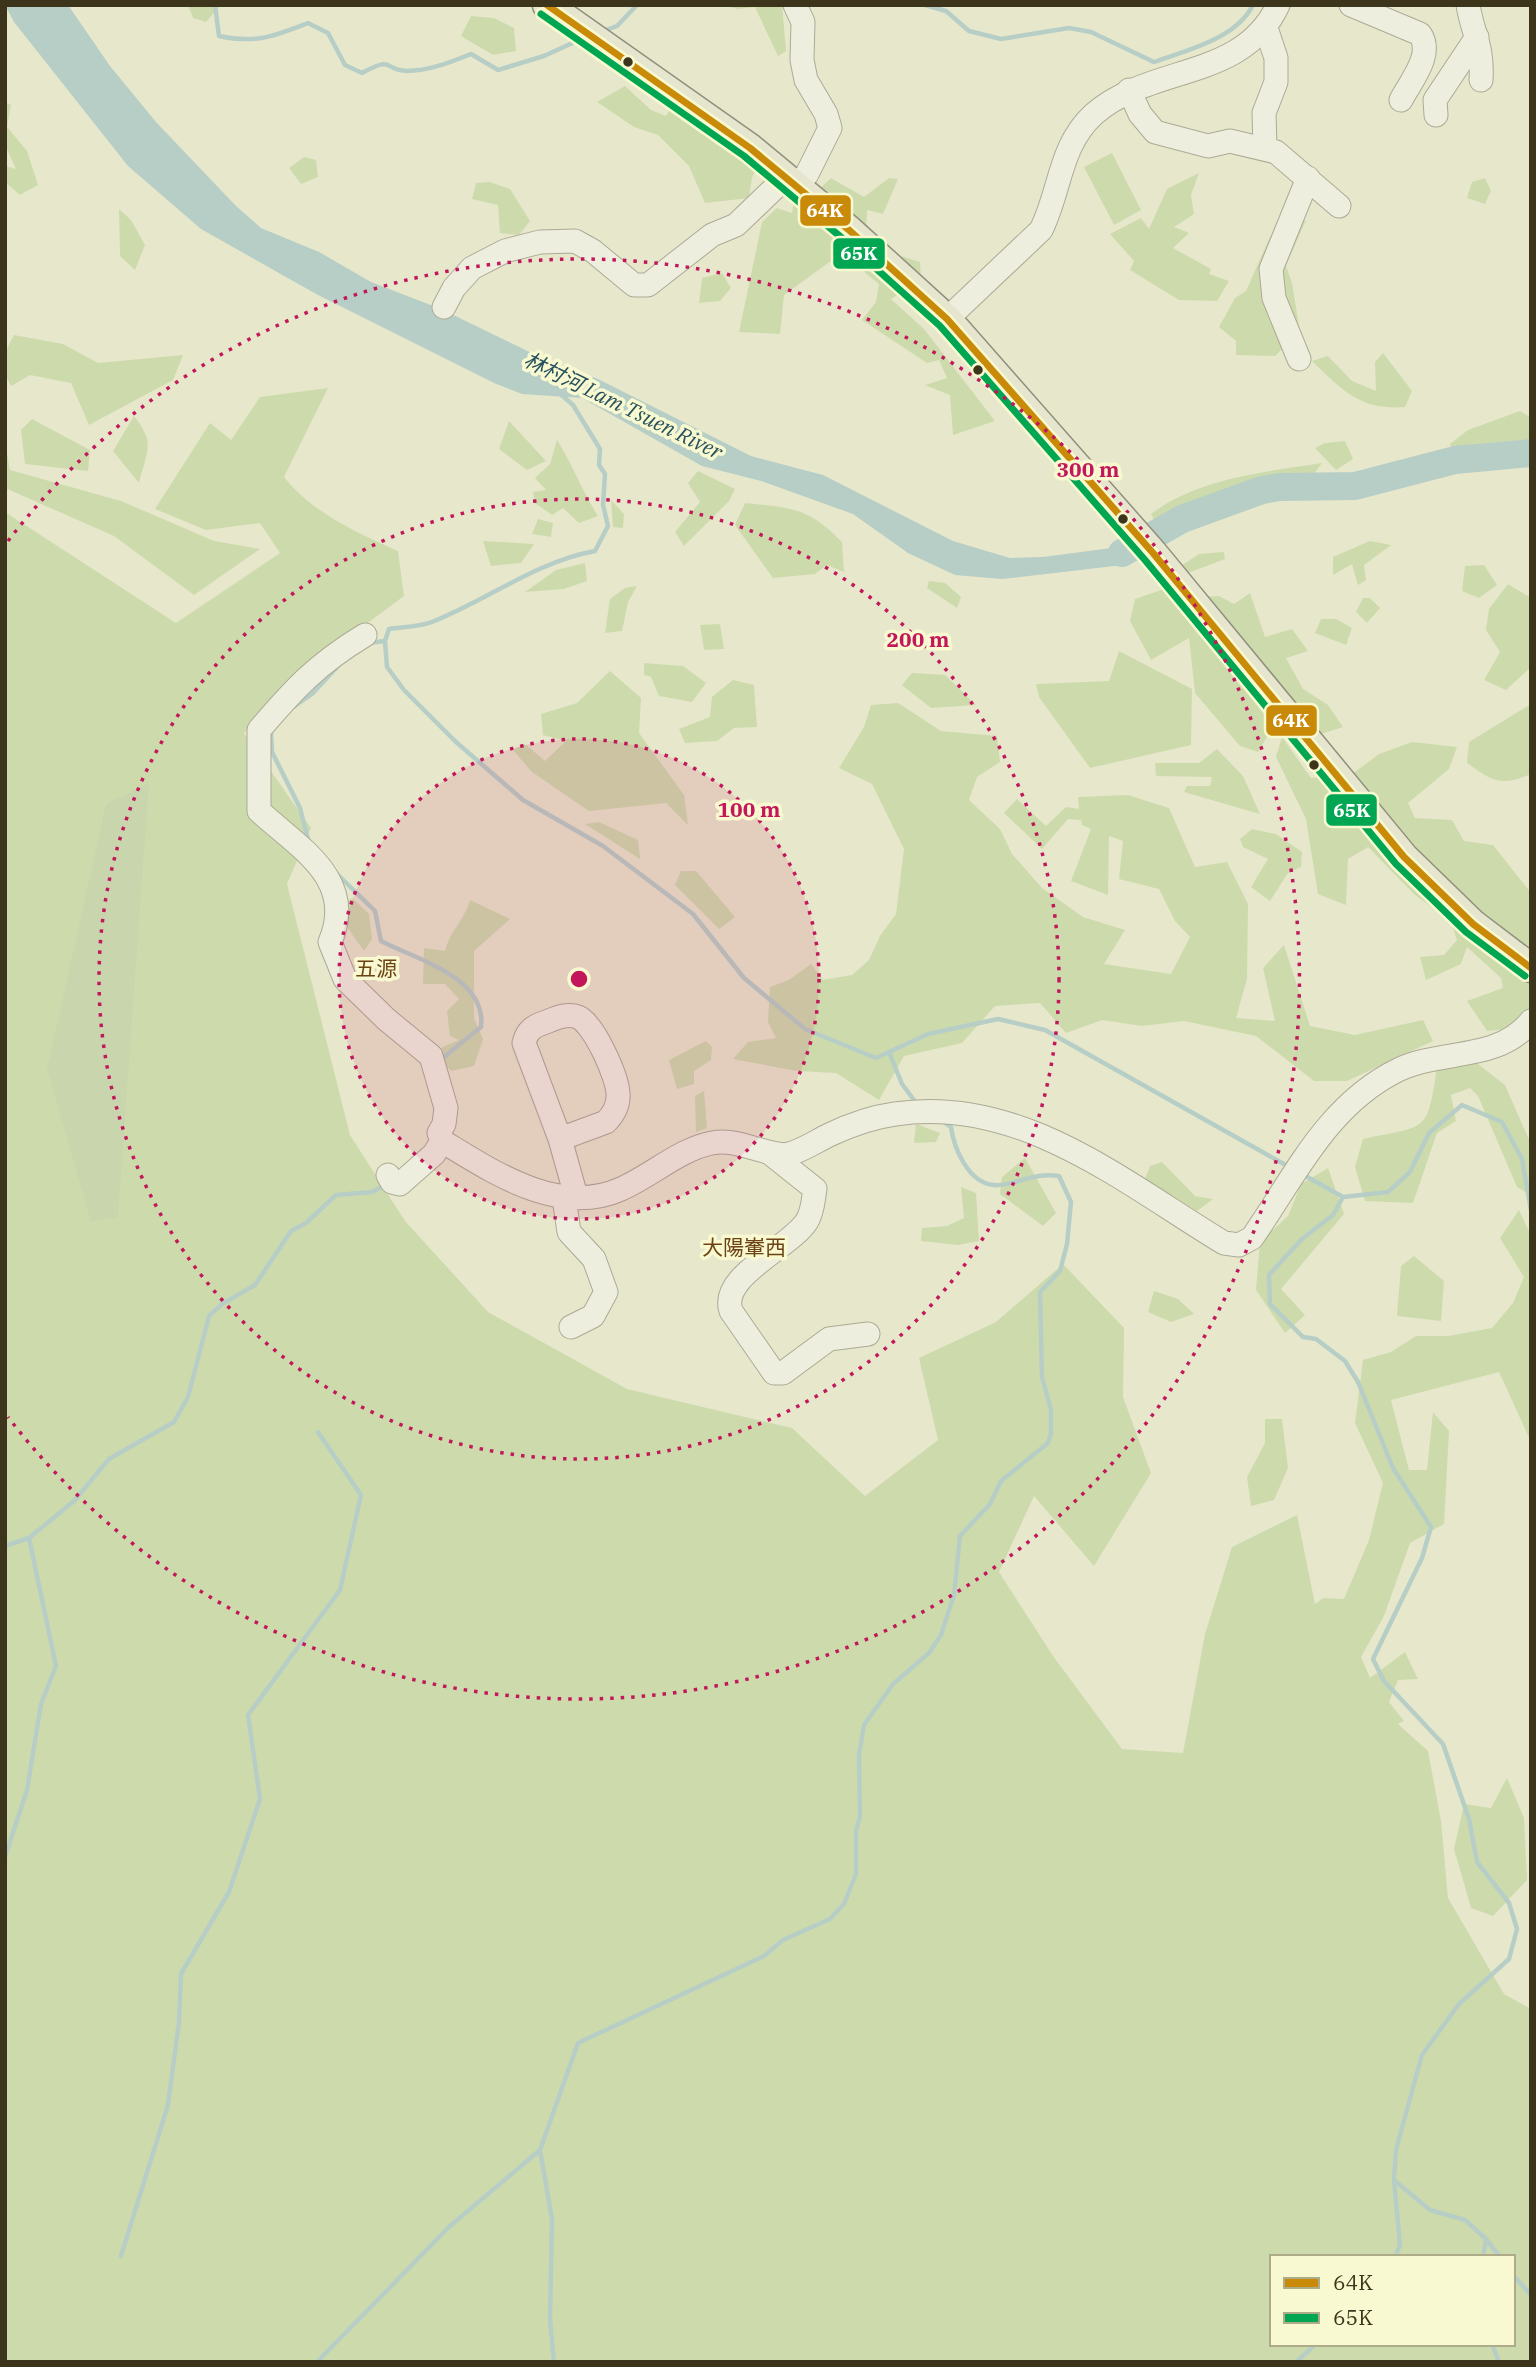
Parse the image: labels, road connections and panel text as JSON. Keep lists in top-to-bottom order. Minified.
{"districts":["五源","大陽輋西"],"water":["林村河 Lam Tsuen River"],"lines":["transit line 64K","transit line 65K"],"legend":["64K","65K"],"rings":["300 m","200 m","100 m"]}
